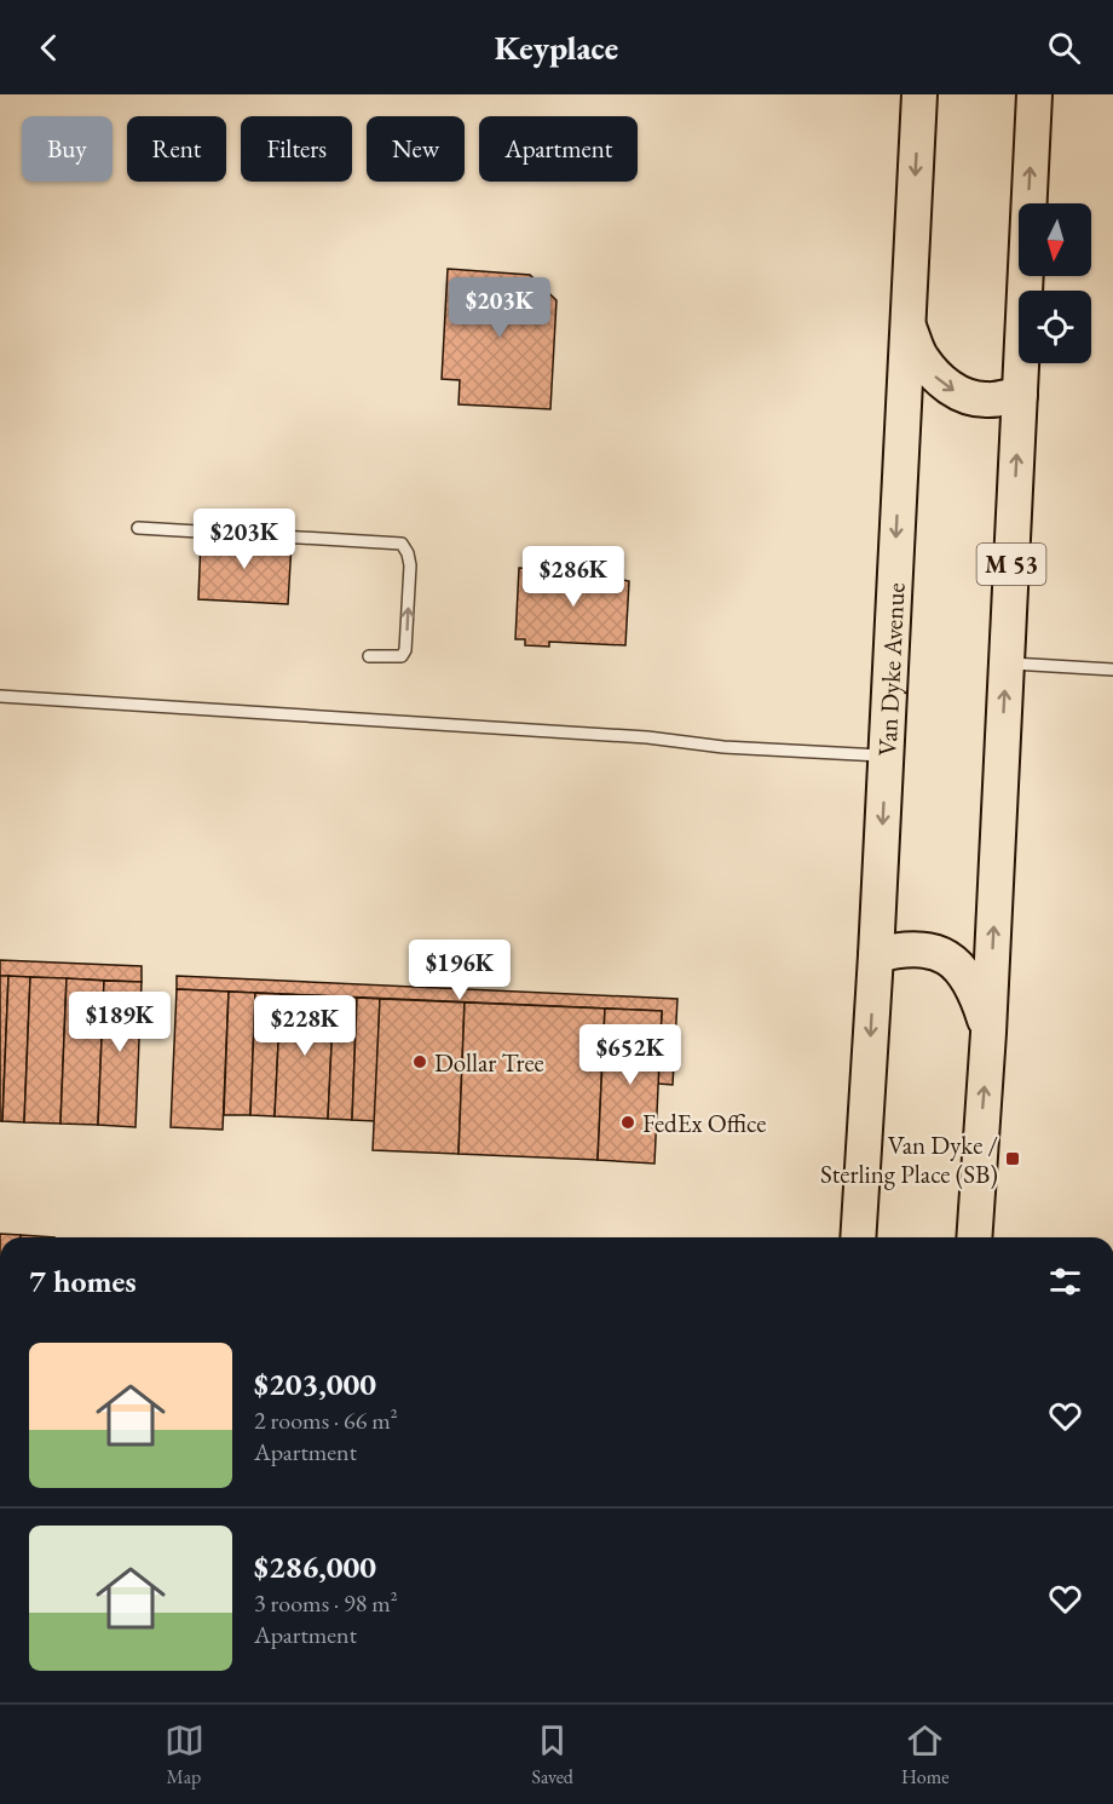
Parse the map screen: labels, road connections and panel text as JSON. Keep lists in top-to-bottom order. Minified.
{"streets":{"main road":["M 53","Van Dyke Avenue"]},"places":{"other":["Dollar Tree","FedEx Office"],"transit":["Van Dyke / Sterling Place (SB)"]},"north":"bottom","page":{"header":"Keyplace","chip":["Buy","Rent","Filters","New","Apartment"],"price":["$203K","$203K","$286K","$196K","$189K","$228K","$652K"],"heading":"7 homes","list":[{"name":"$203,000","note":"2 rooms · 66 m² · Apartment"},{"name":"$286,000","note":"3 rooms · 98 m² · Apartment"}],"tabs":["Map","Saved","Home"]}}
